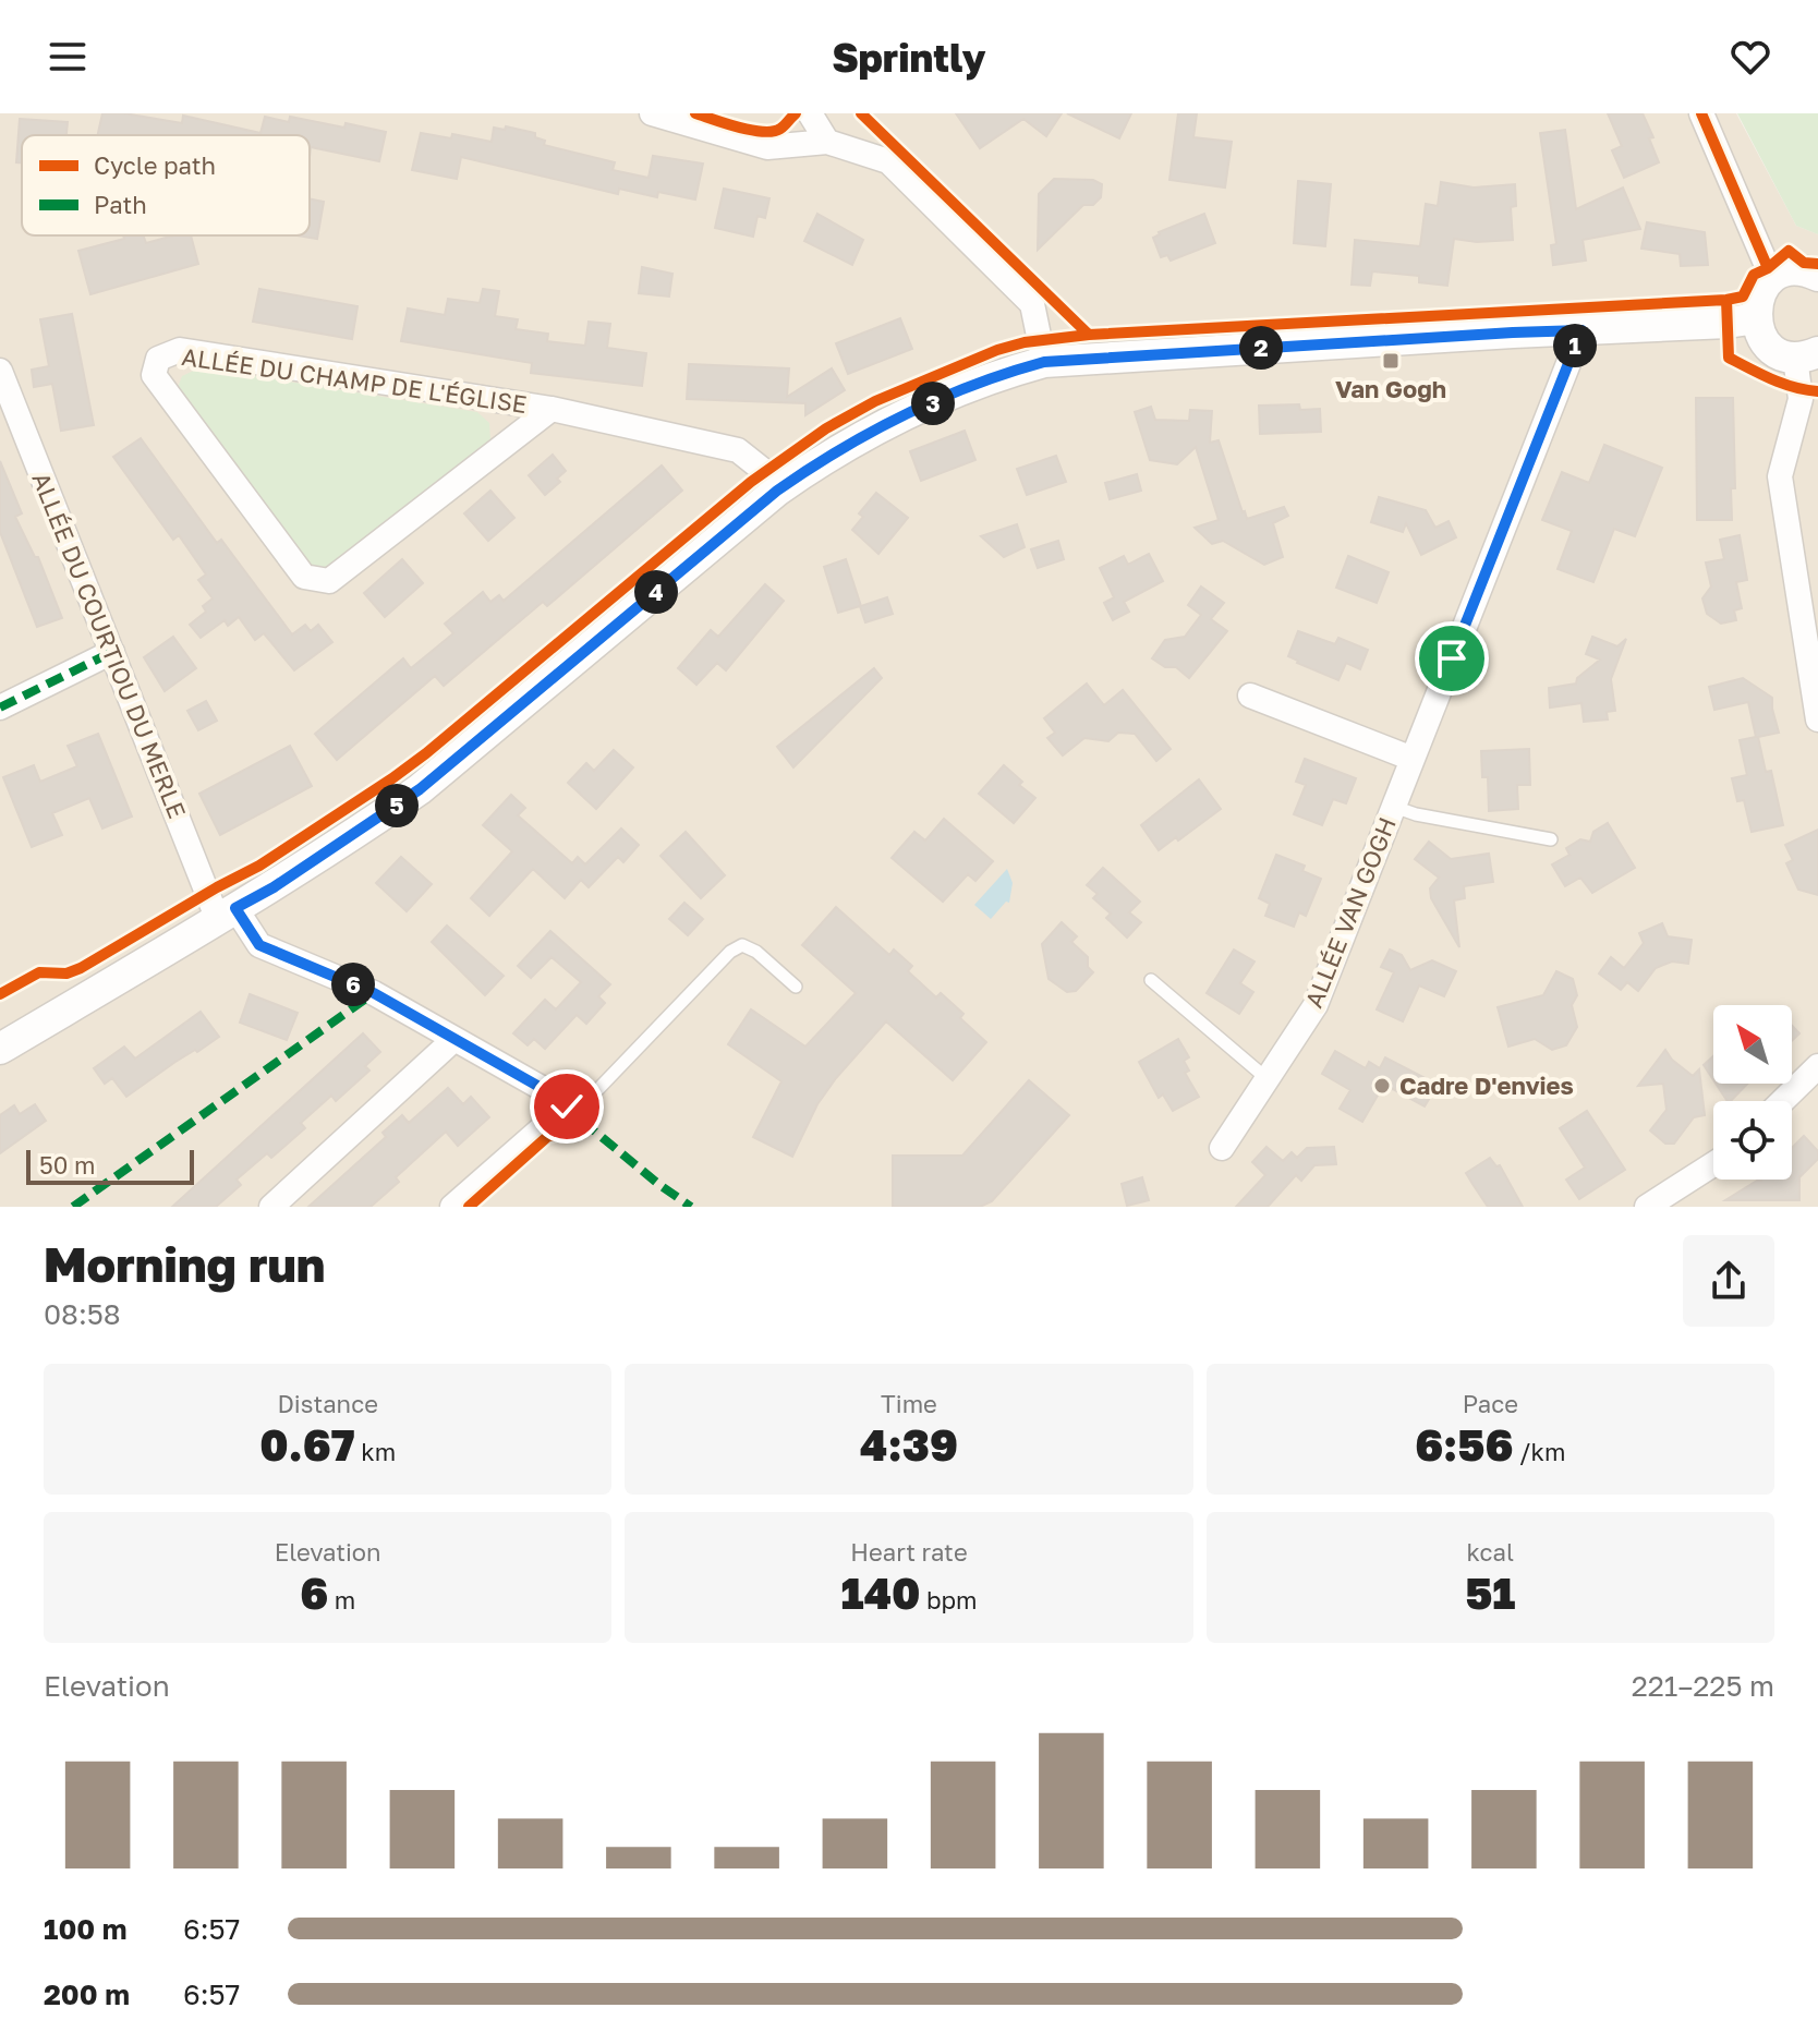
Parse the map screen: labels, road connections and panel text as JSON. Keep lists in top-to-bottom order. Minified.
{"streets":{"street":["ALLÉE DU CHAMP DE L'ÉGLISE","ALLÉE DU COURTIOU DU MERLE","ALLÉE VAN GOGH"]},"places":{"transit":["Van Gogh"],"other":["Cadre D'envies"]},"legend":["Cycle path","Path"],"scale_bar":"50 m","north":"top left","page":{"header":"Sprintly","pins":["1","2","3","4","5","6"],"scale":"50 m","heading":["Morning run","08:58"],"stats":[["Distance","0.67 km"],["Time","4:39"],["Pace","6:56 /km"],["Elevation","6 m"],["Heart rate","140 bpm"],["kcal","51"]],"chart":["Elevation","221–225 m"],"list":[{"name":"100 m","note":"6:57"},{"name":"200 m","note":"6:57"}]}}
